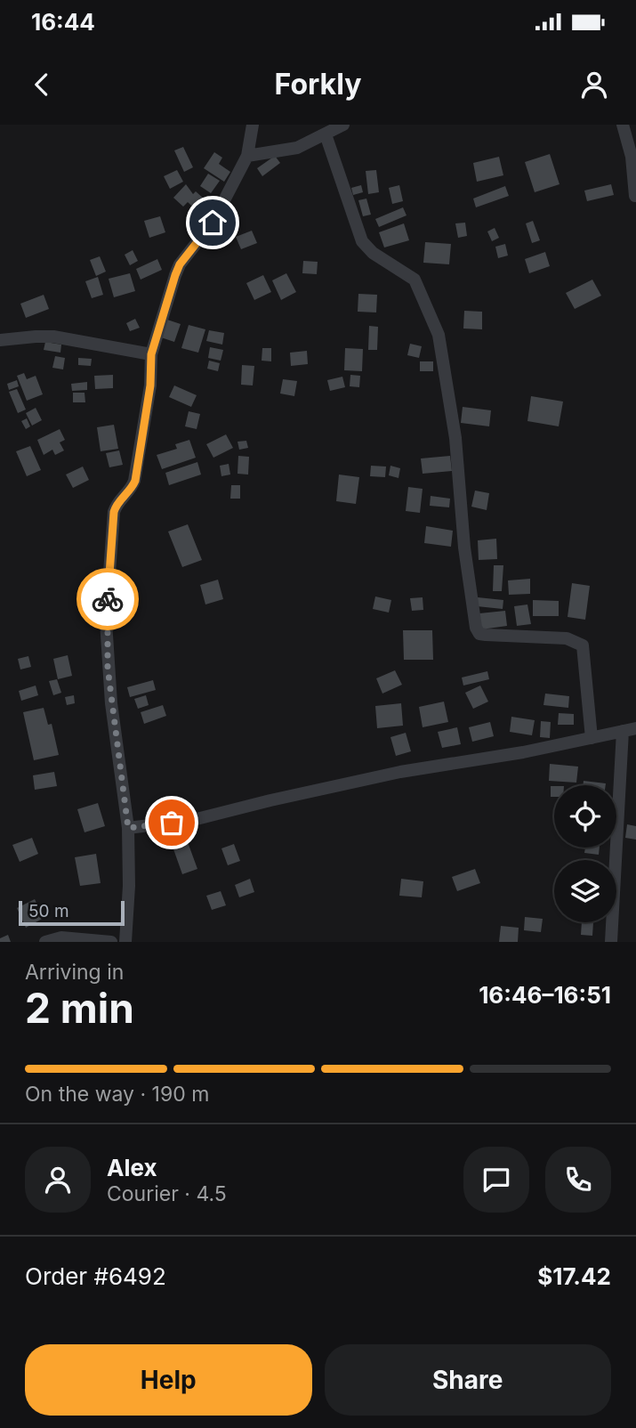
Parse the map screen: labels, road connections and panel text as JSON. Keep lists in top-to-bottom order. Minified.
{"scale_bar":"50 m","page":{"status":"16:44","header":"Forkly","scale":"50 m","heading":["2 min","Arriving in","16:46–16:51"],"panel":["Alex","Courier · 4.5","Order #6492","$17.42"],"bar":"On the way · 190 m","buttons":["Help","Share"]}}
